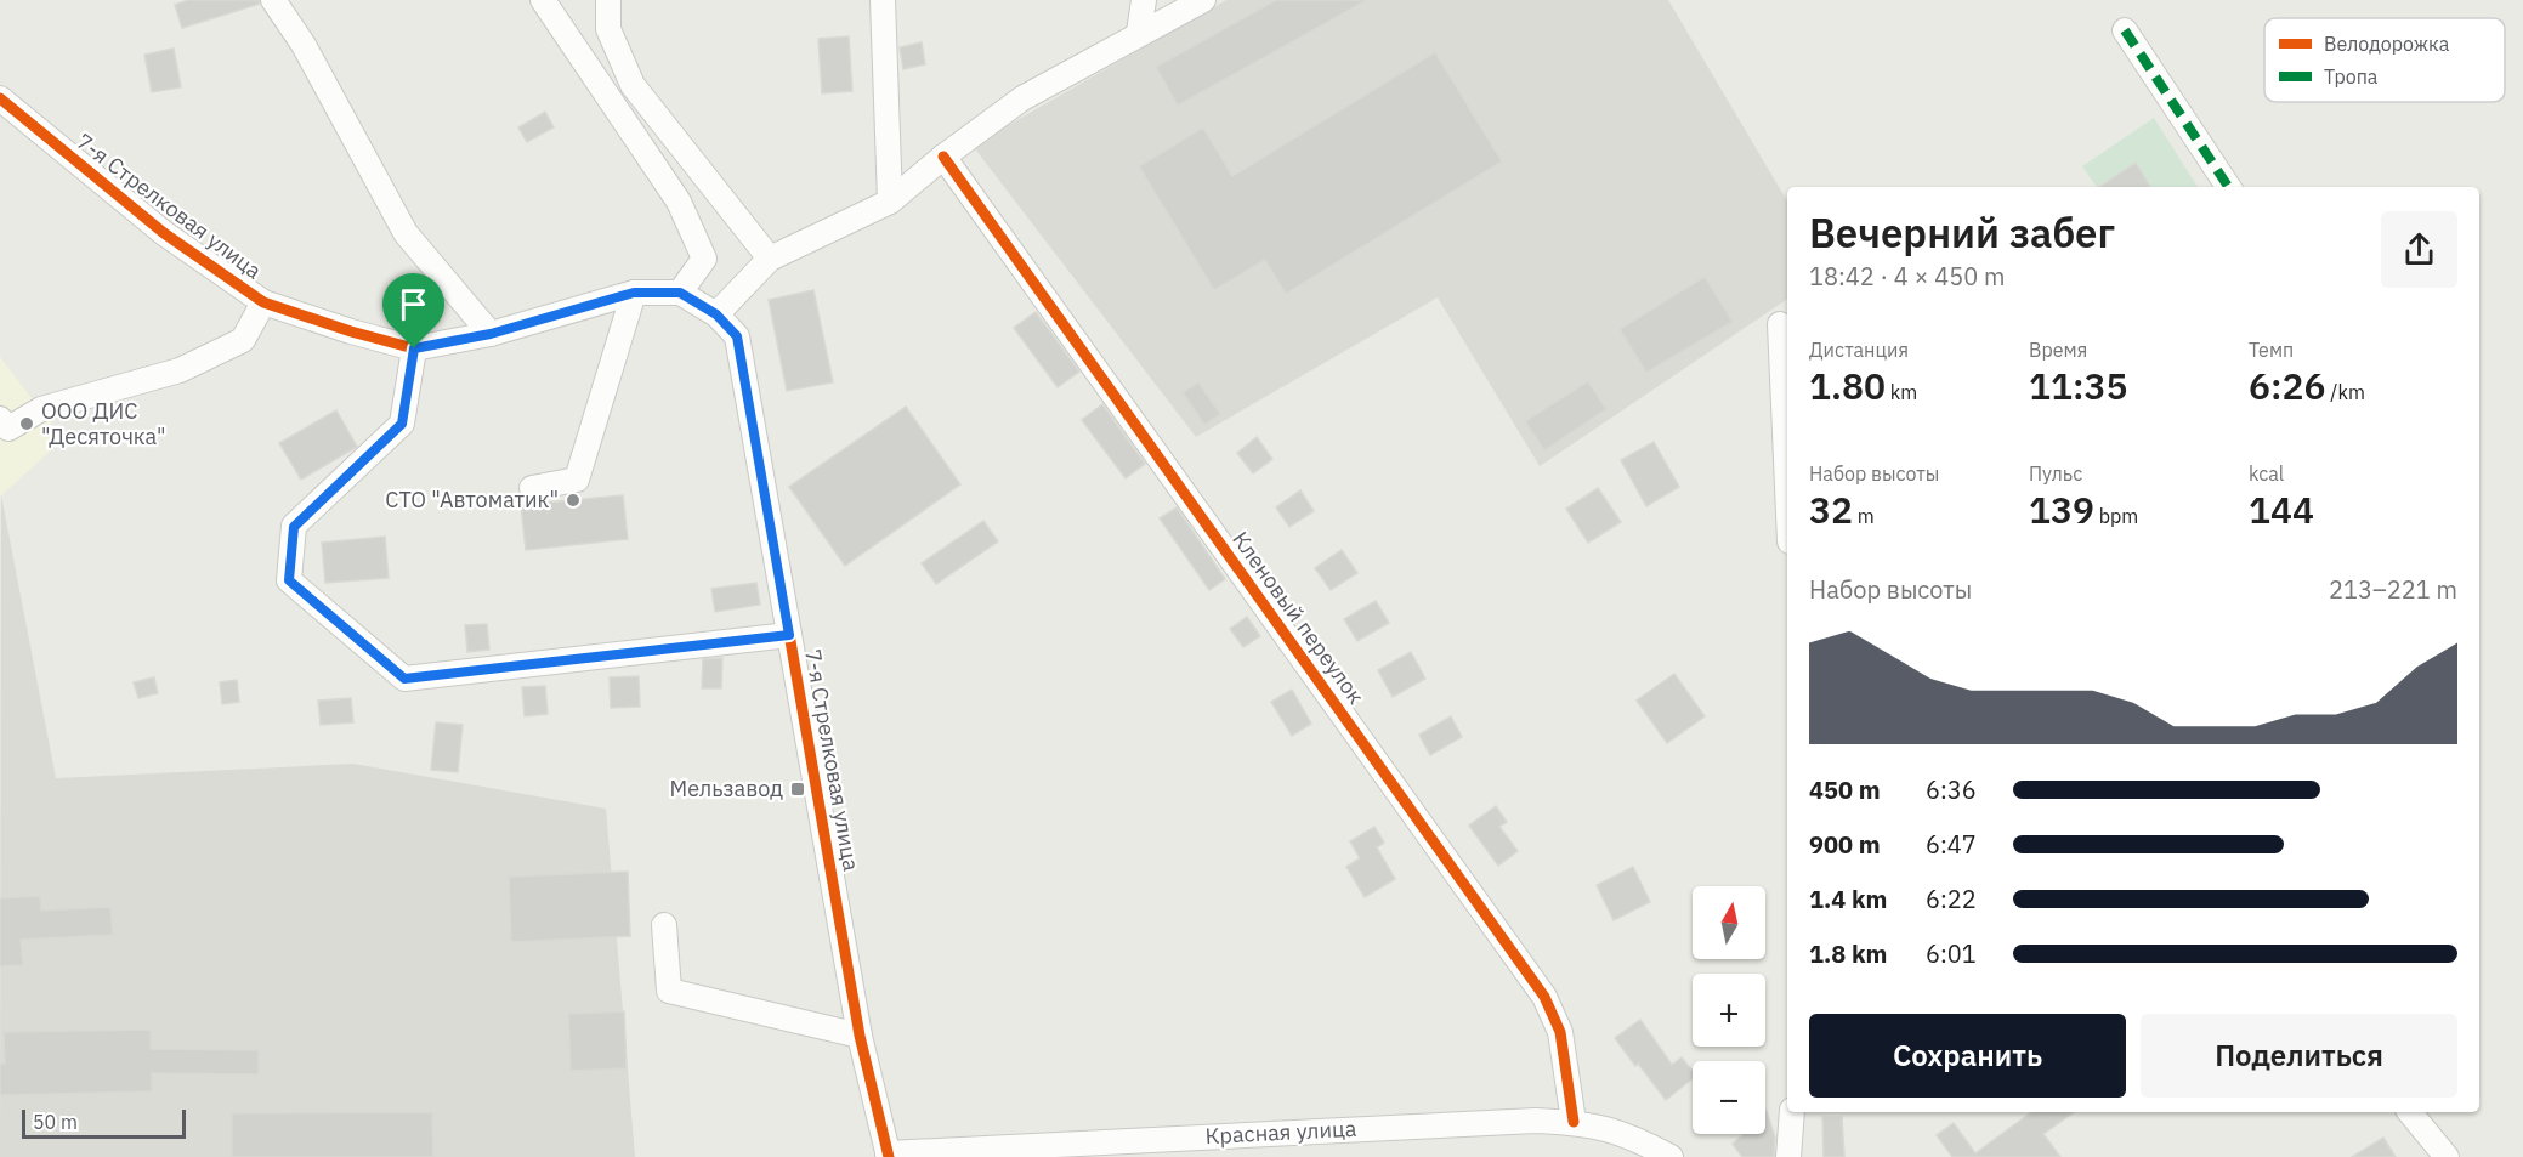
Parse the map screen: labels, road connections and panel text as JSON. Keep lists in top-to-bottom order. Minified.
{"streets":{"street":["7-я Стрелковая улица","Кленовый переулок","Красная улица"]},"crossings":[["7-я Стрелковая улица","Красная улица"],["Кленовый переулок","Красная улица"]],"places":{"other":["ООО ДИС \"Десяточка\"","СТО \"Автоматик\""],"transit":["Мельзавод"]},"legend":["Велодорожка","Тропа"],"scale_bar":"50 m","north":"top","page":{"heading":["Вечерний забег","18:42 · 4 × 450 m"],"stats":[["Дистанция","1.80 km"],["Время","11:35"],["Темп","6:26 /km"],["Набор высоты","32 m"],["Пульс","139 bpm"],["kcal","144"]],"chart":["Набор высоты","213–221 m"],"list":[{"name":"450 m","note":"6:36"},{"name":"900 m","note":"6:47"},{"name":"1.4 km","note":"6:22"},{"name":"1.8 km","note":"6:01"}],"map_buttons":["+","−"],"buttons":["Сохранить","Поделиться"],"scale":"50 m"}}
